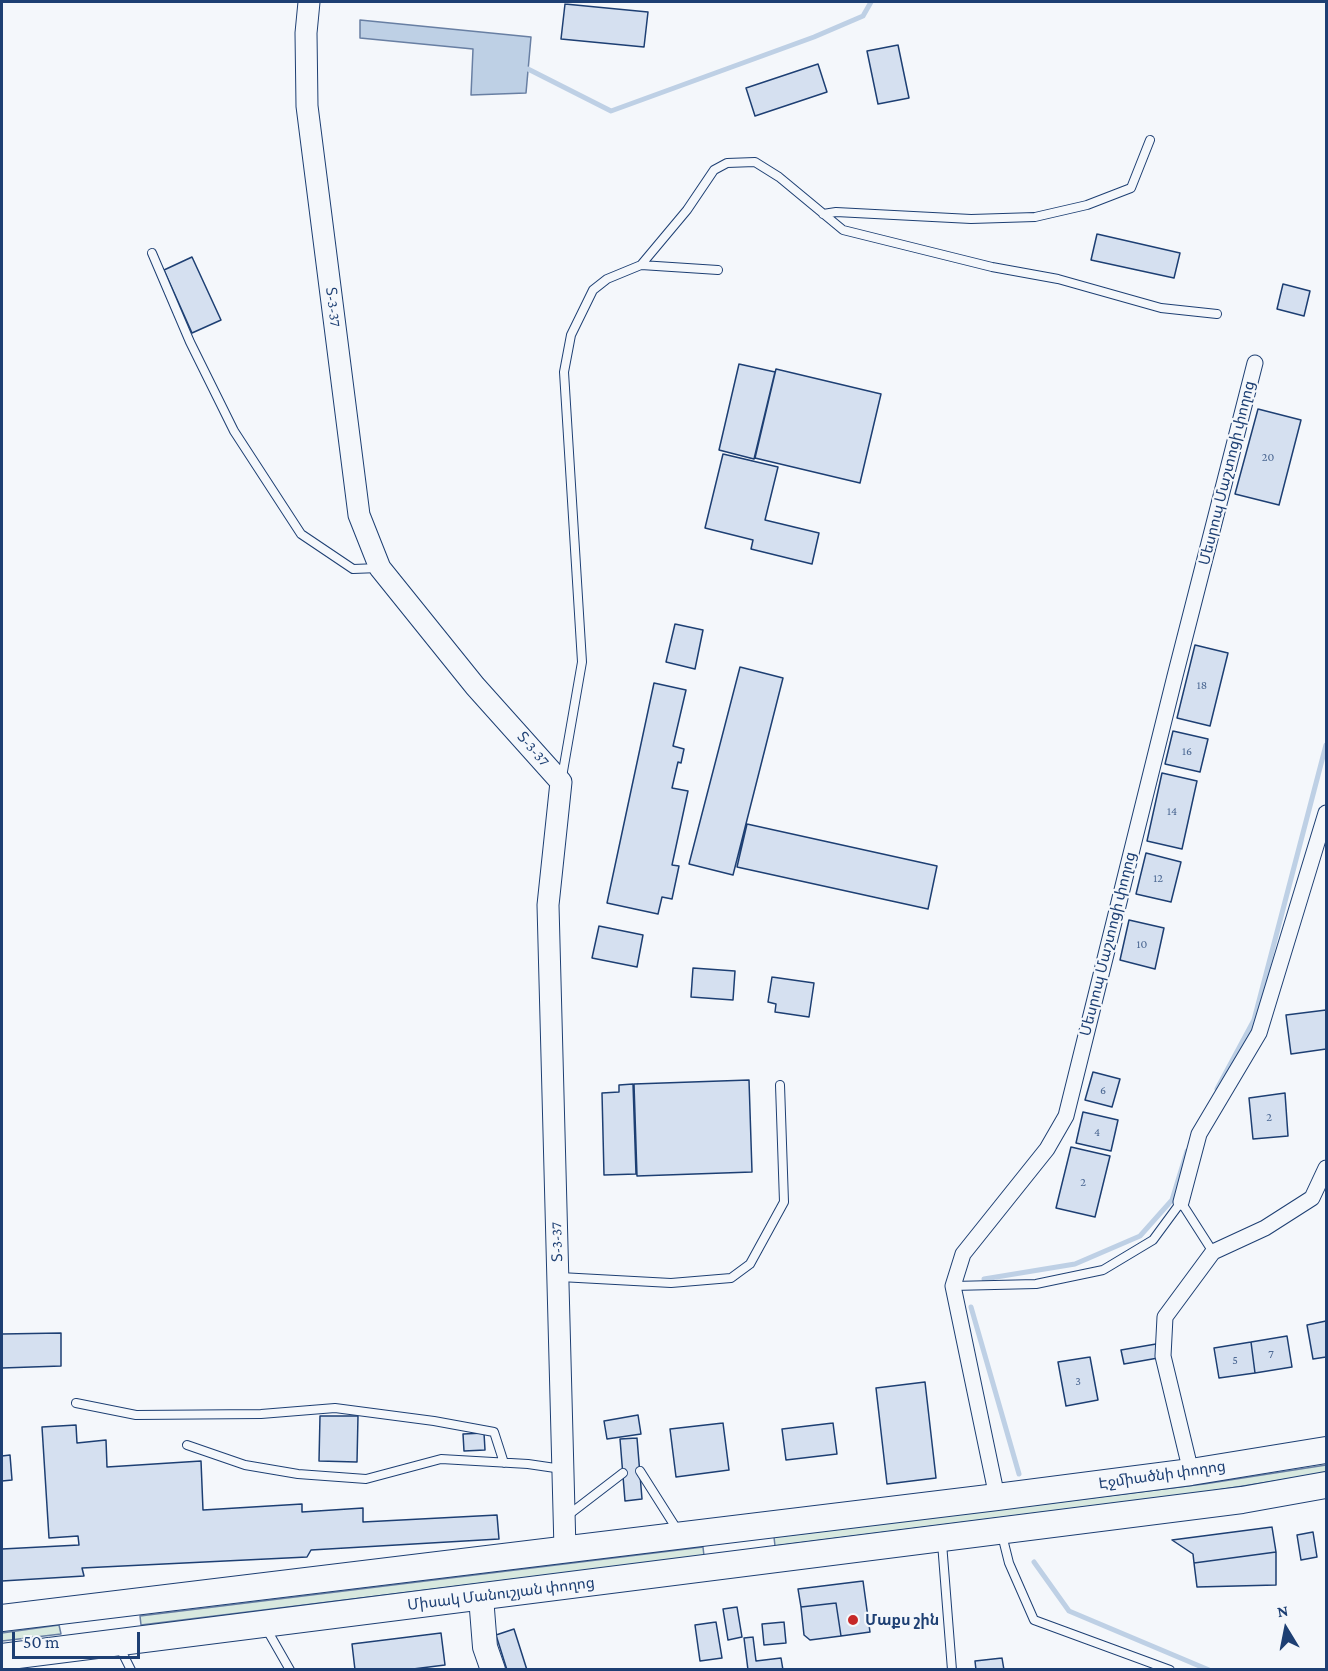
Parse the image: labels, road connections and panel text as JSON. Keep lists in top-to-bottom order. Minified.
{"streets":{"highway":["Էջմիածնի փողոց","Միսակ Մանուշյան փողոց"],"main road":["Տ-3-37"],"street":["Մեսրոպ Մաշտոցի փողոց"]},"crossings":[["Մեսրոպ Մաշտոցի փողոց","Էջմիածնի փողոց"]],"places":["Մաքս շին"],"house_numbers":["20","18","16","14","12","10","6","2","4","2","7","5","3"],"scale_bar":"50 m","north":"top"}
